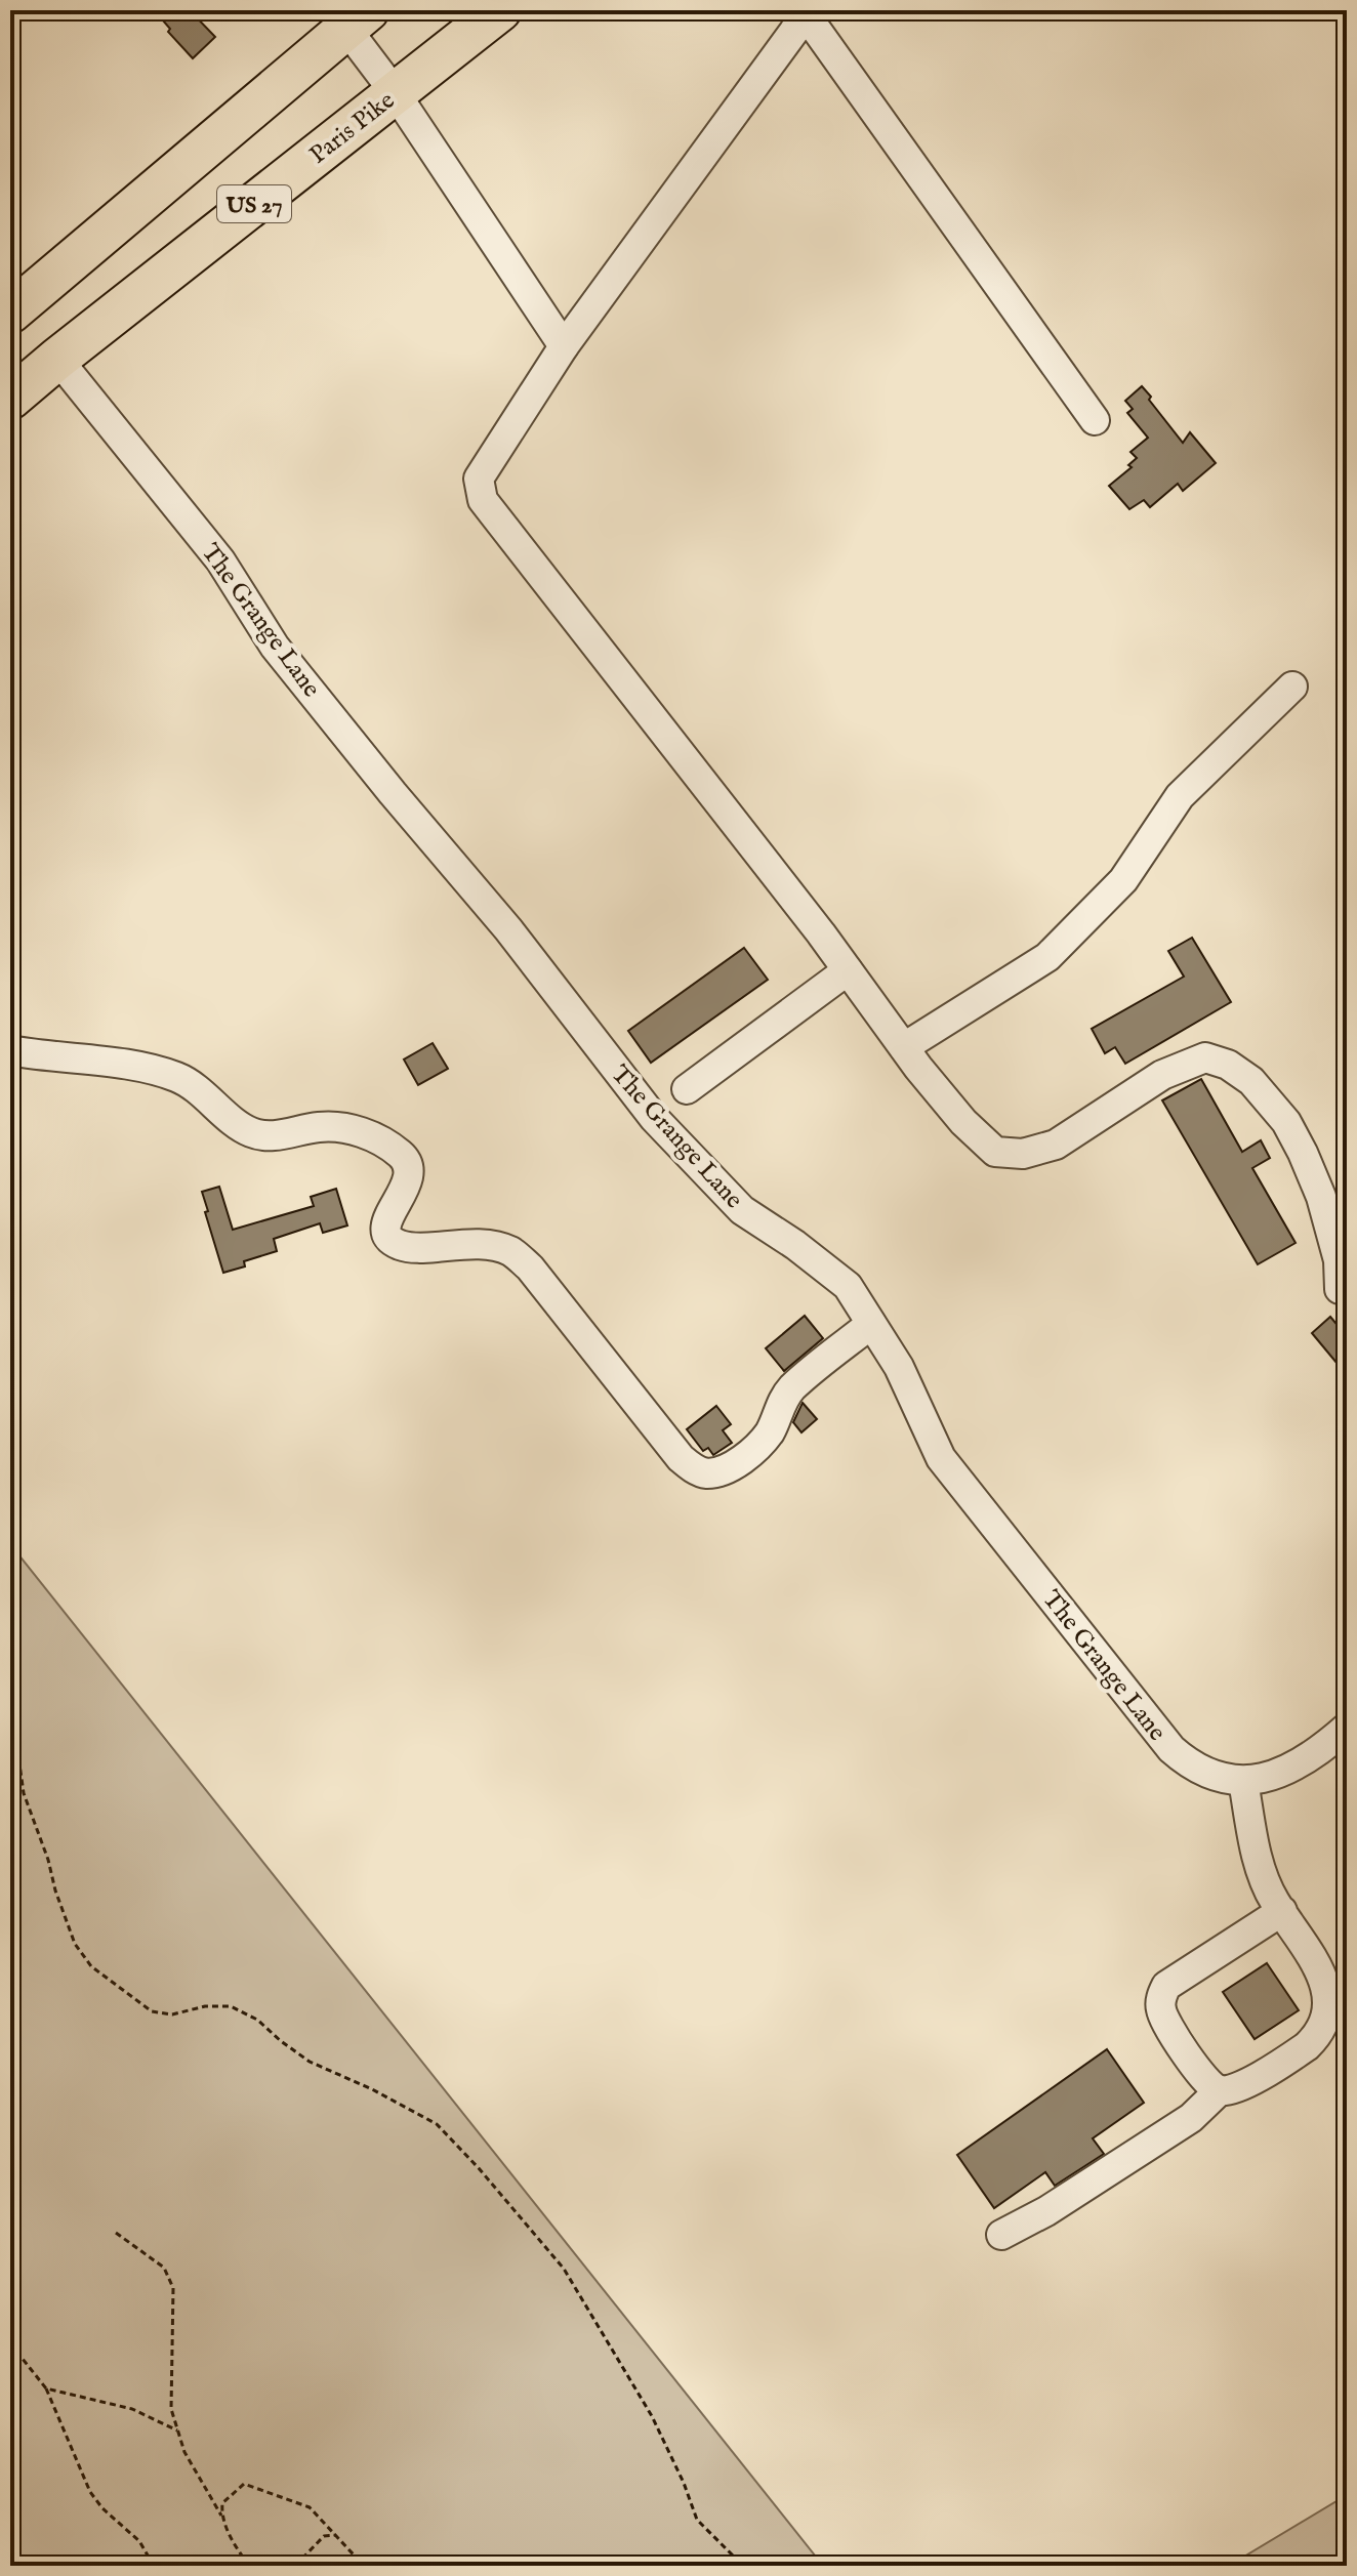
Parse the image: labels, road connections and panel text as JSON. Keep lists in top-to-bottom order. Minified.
{"streets":{"highway":["Paris Pike","US 27"],"street":["The Grange Lane"]},"crossings":[["Paris Pike","The Grange Lane"]]}
